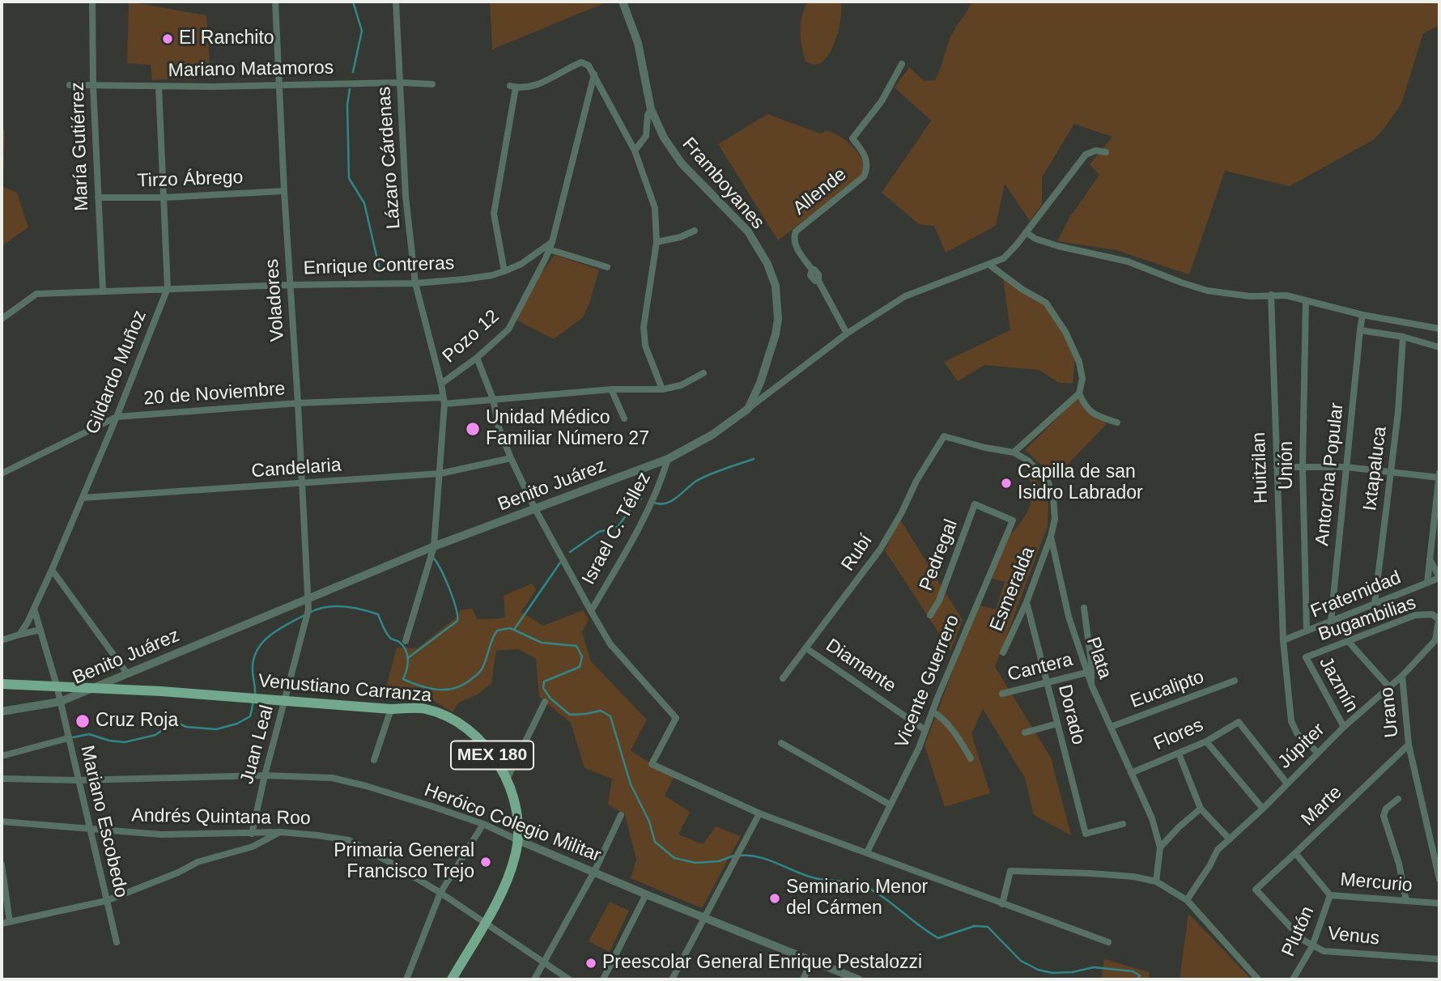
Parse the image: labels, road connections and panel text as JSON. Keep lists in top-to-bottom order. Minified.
{"streets":{"main road":["Venustiano Carranza","MEX 180"],"street":["Mariano Matamoros","María Gutiérrez","Lázaro Cárdenas","Tirzo Ábrego","Framboyanes","Allende","Enrique Contreras","Voladores","Pozo 12","Gildardo Muñoz","20 de Noviembre","Unión","Huitzilan","Candelaria","Ixtapaluca","Antorcha Popular","Benito Juárez","Israel C. Téllez","Rubí","Pedregal","Esmeralda","Fraternidad","Bugambilias","Plata","Diamante","Cantera","Vicente Guerrero","Jazmín","Eucalipto","Urano","Dorado","Flores","Juan Leal","Júpiter","Marte","Andrés Quintana Roo","Mariano Escobedo","Heróico Colegio Militar","Mercurio","Plutón","Venus"]},"crossings":[["Mariano Matamoros","María Gutiérrez"],["Mariano Matamoros","Lázaro Cárdenas"],["Mariano Matamoros","Voladores"],["Mariano Matamoros","Gildardo Muñoz"],["María Gutiérrez","Tirzo Ábrego"],["María Gutiérrez","Enrique Contreras"],["Lázaro Cárdenas","Enrique Contreras"],["Lázaro Cárdenas","Pozo 12"],["Lázaro Cárdenas","20 de Noviembre"],["Lázaro Cárdenas","Candelaria"],["Lázaro Cárdenas","Benito Juárez"],["Tirzo Ábrego","Voladores"],["Tirzo Ábrego","Gildardo Muñoz"],["Framboyanes","Benito Juárez"],["Allende","Benito Juárez"],["Enrique Contreras","Voladores"],["Enrique Contreras","Pozo 12"],["Enrique Contreras","Gildardo Muñoz"],["Voladores","20 de Noviembre"],["Voladores","Candelaria"],["Voladores","Benito Juárez"],["Voladores","Juan Leal"],["Gildardo Muñoz","20 de Noviembre"],["Gildardo Muñoz","Candelaria"],["Gildardo Muñoz","Mariano Escobedo"],["Unión","Fraternidad"],["Huitzilan","Fraternidad"],["Huitzilan","Júpiter"],["Ixtapaluca","Fraternidad"],["Antorcha Popular","Fraternidad"],["Benito Juárez","Israel C. Téllez"],["Benito Juárez","Venustiano Carranza"],["Benito Juárez","Juan Leal"],["Benito Juárez","Mariano Escobedo"],["Rubí","Plata"],["Rubí","Diamante"],["Pedregal","Vicente Guerrero"],["Esmeralda","Plata"],["Esmeralda","Dorado"],["Bugambilias","Jazmín"],["Bugambilias","Júpiter"],["Plata","Cantera"],["Plata","Eucalipto"],["Plata","Flores"],["Diamante","Vicente Guerrero"],["Cantera","Dorado"],["Jazmín","Júpiter"],["Venustiano Carranza","Juan Leal"],["Venustiano Carranza","Andrés Quintana Roo"],["Venustiano Carranza","Mariano Escobedo"],["Venustiano Carranza","Heróico Colegio Militar"],["Urano","Júpiter"],["Urano","Marte"],["Flores","Júpiter"],["Juan Leal","Andrés Quintana Roo"],["Juan Leal","Heróico Colegio Militar"],["Marte","Mercurio"],["Marte","Venus"],["Andrés Quintana Roo","Mariano Escobedo"],["Mariano Escobedo","Heróico Colegio Militar"],["Mercurio","Plutón"],["Plutón","Venus"]],"places":["El Ranchito","Unidad Médico Familiar Número 27","Capilla de san Isidro Labrador","Cruz Roja","Primaria General Francisco Trejo","Seminario Menor del Cármen","Preescolar General Enrique Pestalozzi"]}
